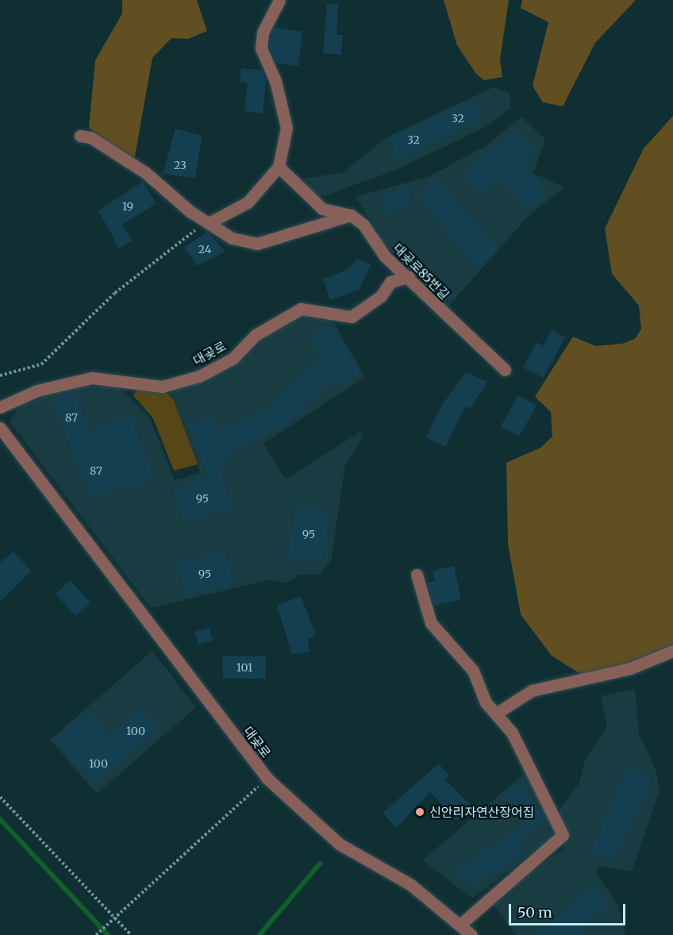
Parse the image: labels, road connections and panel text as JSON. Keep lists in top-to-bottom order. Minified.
{"streets":{"street":["대곶로85번길","대곶로"]},"crossings":[["대곶로85번길","대곶로"]],"places":["신안리자연산장어집"],"house_numbers":["32","32","23","19","24","87","87","95","95","95","101","100","100"],"scale_bar":"50 m"}
